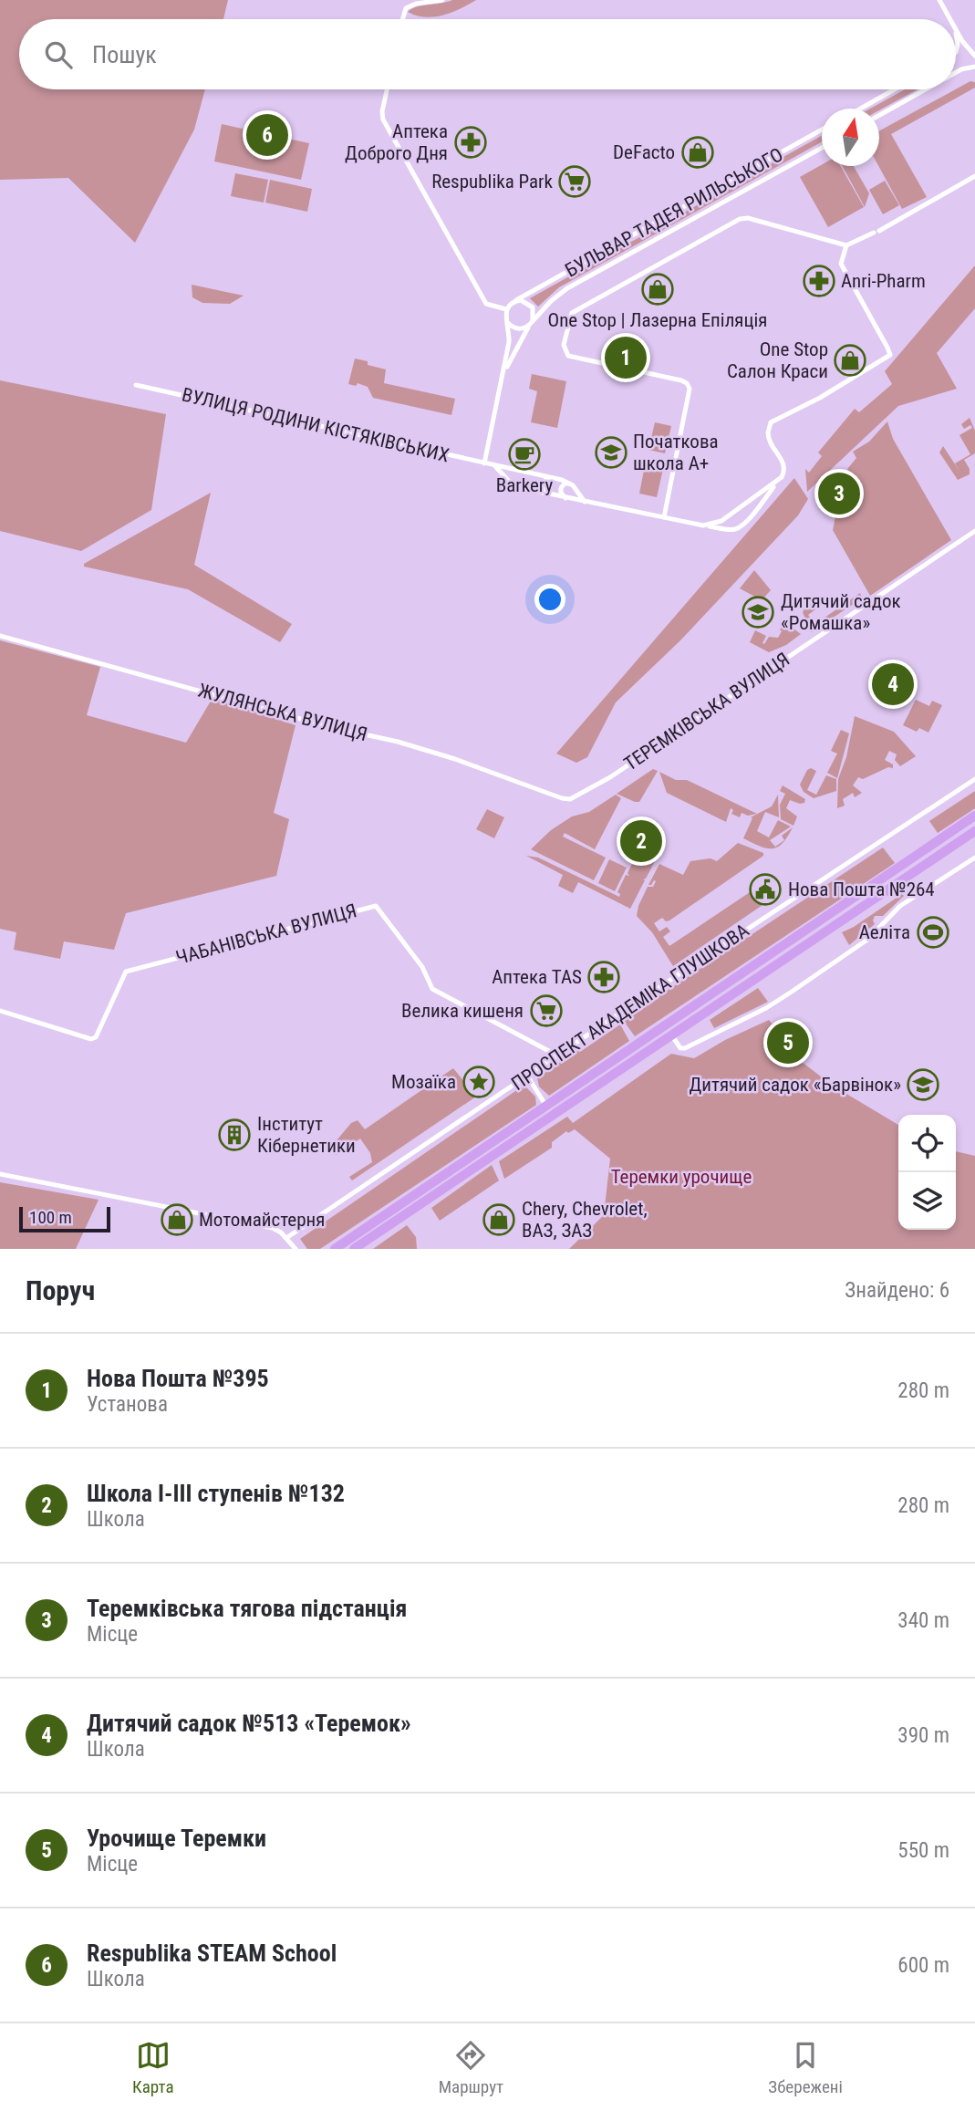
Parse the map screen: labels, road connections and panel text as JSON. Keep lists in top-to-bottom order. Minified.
{"streets":{"highway":["ПРОСПЕКТ АКАДЕМІКА ГЛУШКОВА"],"street":["БУЛЬВАР ТАДЕЯ РИЛЬСЬКОГО","ВУЛИЦЯ РОДИНИ КІСТЯКІВСЬКИХ","ТЕРЕМКІВСЬКА ВУЛИЦЯ","ЖУЛЯНСЬКА ВУЛИЦЯ","ЧАБАНІВСЬКА ВУЛИЦЯ"]},"crossings":[["БУЛЬВАР ТАДЕЯ РИЛЬСЬКОГО","ВУЛИЦЯ РОДИНИ КІСТЯКІВСЬКИХ"],["ТЕРЕМКІВСЬКА ВУЛИЦЯ","ЖУЛЯНСЬКА ВУЛИЦЯ"],["ЧАБАНІВСЬКА ВУЛИЦЯ","ПРОСПЕКТ АКАДЕМІКА ГЛУШКОВА"]],"parks":["Теремки урочище"],"places":{"pharmacy":["Аптека Доброго Дня","Anri-Pharm","Аптека TAS"],"shop":["DeFacto","One Stop | Лазерна Епіляція","One Stop Салон Краси","Мотомайстерня","Chery, Chevrolet, ВАЗ, ЗАЗ"],"supermarket":["Respublika Park","Велика кишеня"],"school or university":["Початкова школа А+","Дитячий садок «Ромашка»","Дитячий садок «Барвінок»"],"cafe":["Barkery"],"public building":["Нова Пошта №264"],"sports":["Аеліта"],"place":["Мозаїка"],"building":["Інститут Кібернетики"]},"scale_bar":"100 m","north":"top","page":{"search":"Пошук","pins":["6","1","3","4","2","5"],"scale":"100 m","heading":["Поруч","Знайдено: 6"],"list":[{"mark":"1","name":"Нова Пошта №395","note":"Установа","value":"280 m"},{"mark":"2","name":"Школа І-ІІІ ступенів №132","note":"Школа","value":"280 m"},{"mark":"3","name":"Теремківська тягова підстанція","note":"Місце","value":"340 m"},{"mark":"4","name":"Дитячий садок №513 «Теремок»","note":"Школа","value":"390 m"},{"mark":"5","name":"Урочище Теремки","note":"Місце","value":"550 m"},{"mark":"6","name":"Respublika STEAM School","note":"Школа","value":"600 m"}],"nav":["Карта","Маршрут","Збережені"]}}
